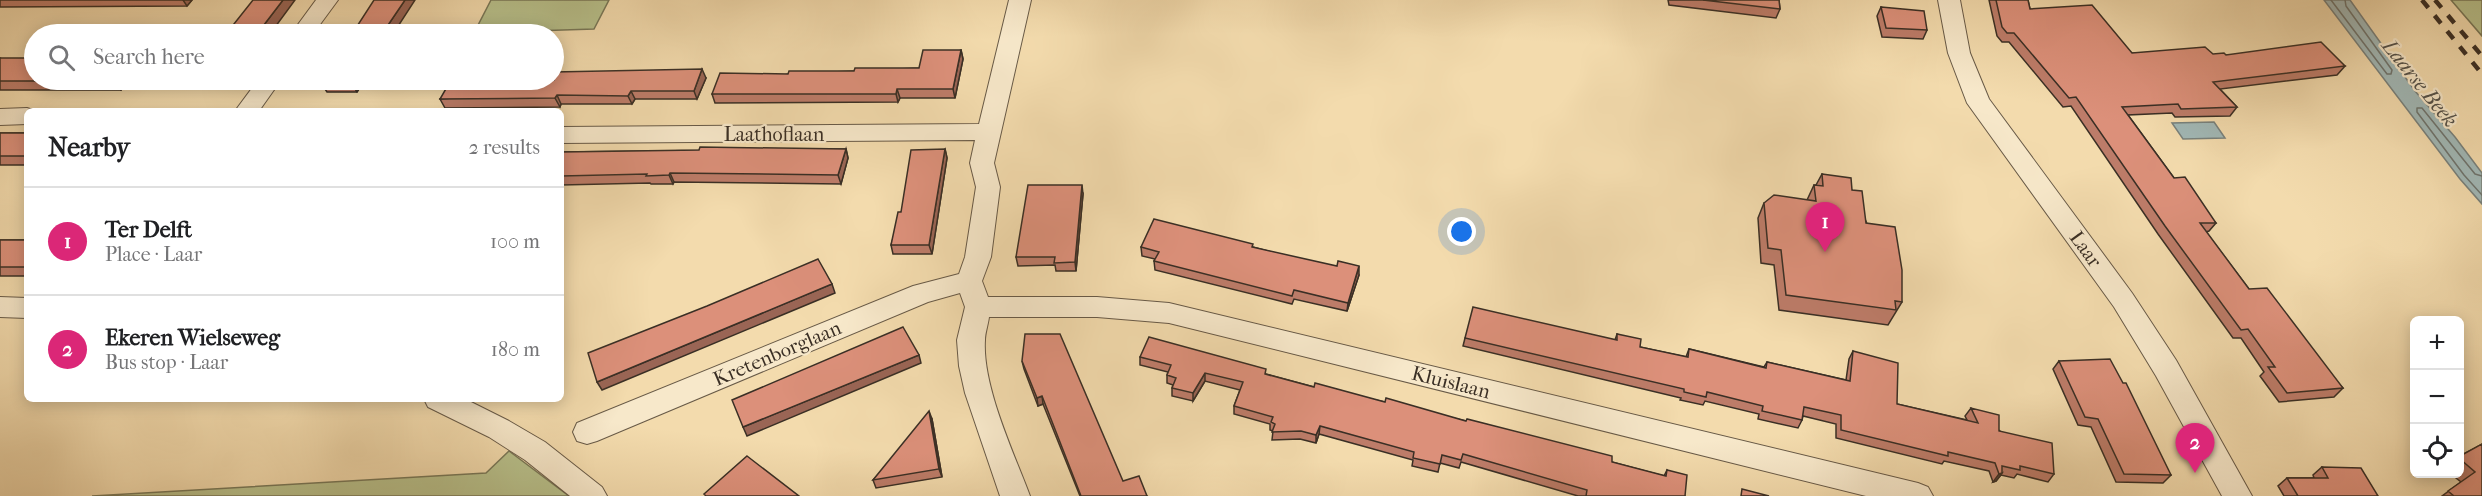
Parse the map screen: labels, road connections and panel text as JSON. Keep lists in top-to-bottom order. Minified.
{"streets":{"street":["Laathoflaan","Laar","Kretenborglaan","Kluislaan"]},"crossings":[["Kretenborglaan","Kluislaan"]],"water":["Laarse Beek"],"page":{"search":"Search here","heading":["Nearby","2 results"],"list":[{"mark":"1","name":"Ter Delft","note":"Place · Laar","value":"100 m"},{"mark":"2","name":"Ekeren Wielseweg","note":"Bus stop · Laar","value":"180 m"}],"pins":["1","2"],"map_buttons":["+","−"]}}
